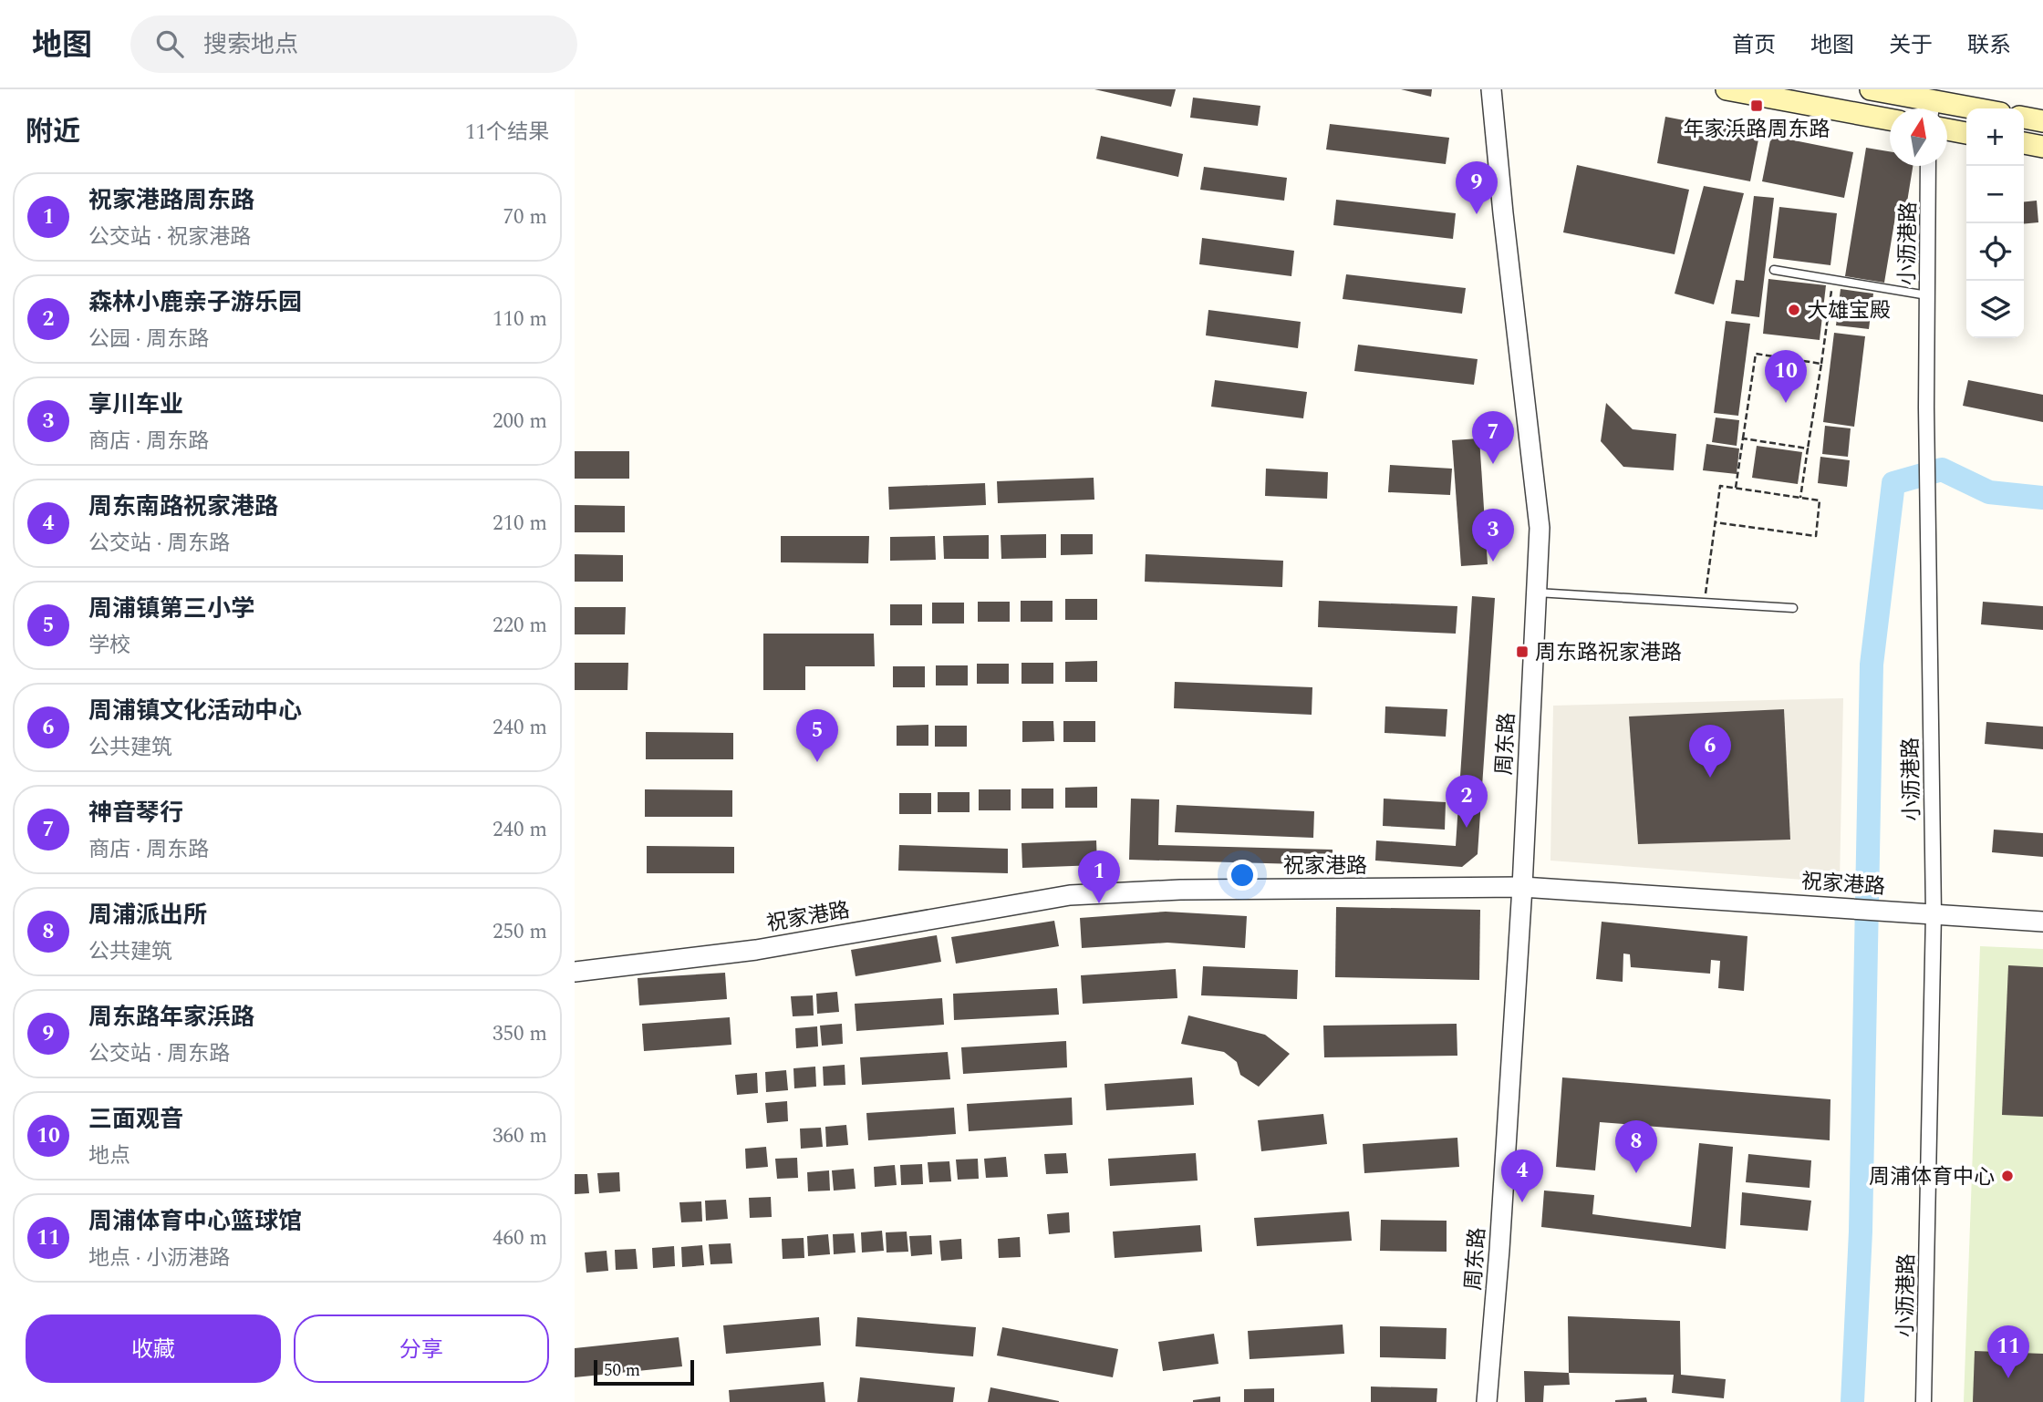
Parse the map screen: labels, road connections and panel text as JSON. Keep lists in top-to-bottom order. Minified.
{"streets":{"street":["小沥港路","周东路","祝家港路"]},"crossings":[["小沥港路","祝家港路"],["周东路","祝家港路"]],"places":{"transit":["年家浜路周东路","周东路祝家港路"],"other":["大雄宝殿","周浦体育中心"]},"scale_bar":"50 m","north":"top","page":{"header":"地图","search":"搜索地点","nav":["首页","地图","关于","联系"],"heading":["附近","11个结果"],"map_buttons":["+","−"],"pins":["9","10","7","3","5","6","2","1","8","4","11"],"list":[{"mark":"1","name":"祝家港路周东路","note":"公交站 · 祝家港路","value":"70 m"},{"mark":"2","name":"森林小鹿亲子游乐园","note":"公园 · 周东路","value":"110 m"},{"mark":"3","name":"享川车业","note":"商店 · 周东路","value":"200 m"},{"mark":"4","name":"周东南路祝家港路","note":"公交站 · 周东路","value":"210 m"},{"mark":"5","name":"周浦镇第三小学","note":"学校","value":"220 m"},{"mark":"6","name":"周浦镇文化活动中心","note":"公共建筑","value":"240 m"},{"mark":"7","name":"神音琴行","note":"商店 · 周东路","value":"240 m"},{"mark":"8","name":"周浦派出所","note":"公共建筑","value":"250 m"},{"mark":"9","name":"周东路年家浜路","note":"公交站 · 周东路","value":"350 m"},{"mark":"10","name":"三面观音","note":"地点","value":"360 m"},{"mark":"11","name":"周浦体育中心篮球馆","note":"地点 · 小沥港路","value":"460 m"}],"buttons":["收藏","分享"],"scale":"50 m"}}
